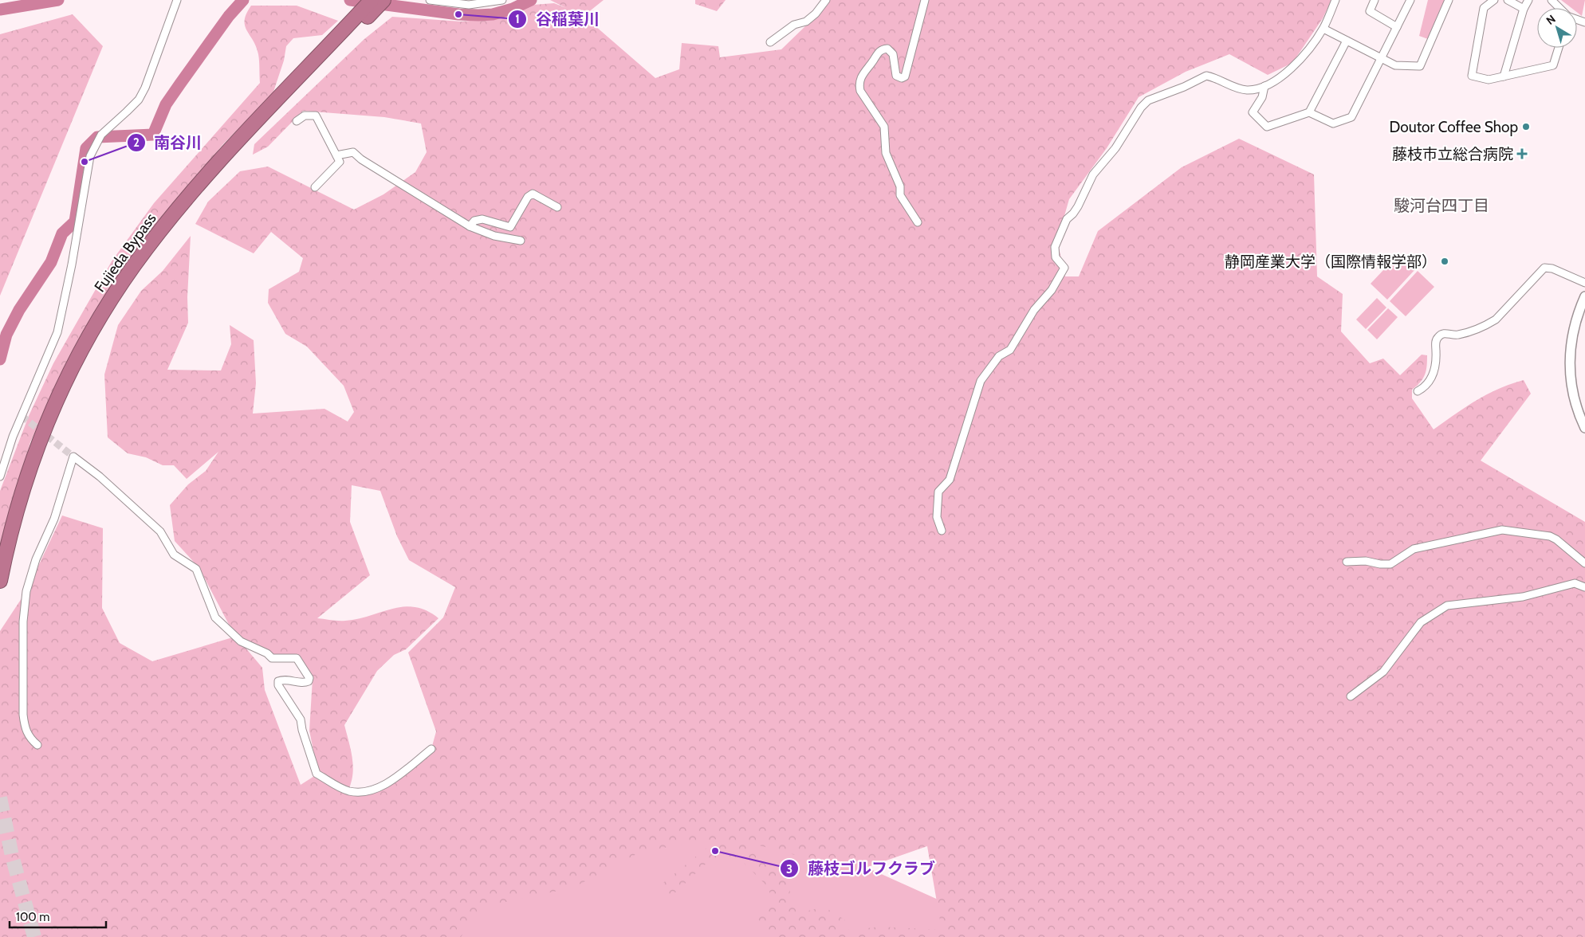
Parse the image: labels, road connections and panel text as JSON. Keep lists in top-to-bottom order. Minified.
{"streets":{"highway":["Fujieda Bypass"]},"districts":["駿河台四丁目"],"places":{"other":["谷稲葉川","Doutor Coffee Shop","南谷川","静岡産業大学（国際情報学部）","藤枝ゴルフクラブ"],"health":["藤枝市立総合病院"]},"scale_bar":"100 m","north":"top left"}
